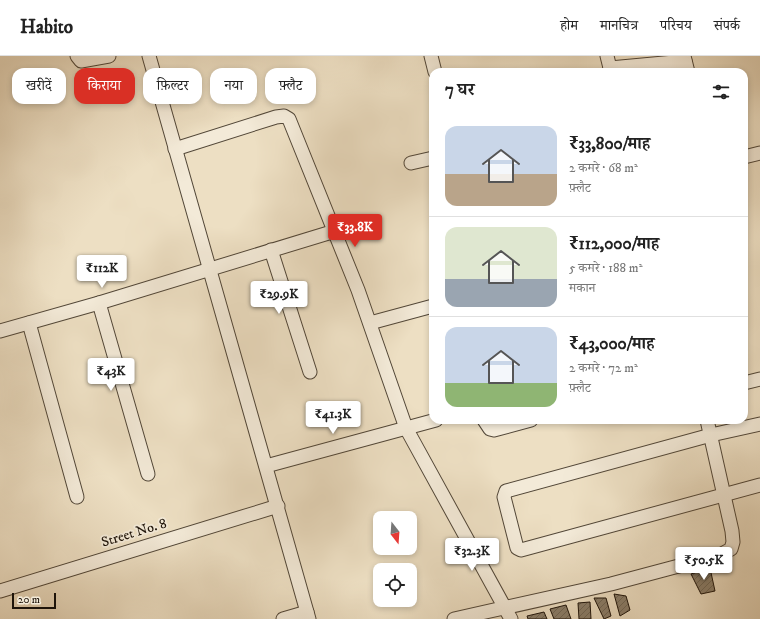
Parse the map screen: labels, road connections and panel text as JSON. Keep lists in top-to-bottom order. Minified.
{"streets":{"street":["Street No. 8"]},"scale_bar":"20 m","north":"bottom","page":{"header":"Habito","nav":["होम","मानचित्र","परिचय","संपर्क"],"chip":["खरीदें","किराया","फ़िल्टर","नया","फ़्लैट"],"heading":"7 घर","list":[{"name":"₹33,800/माह","note":"2 कमरे · 68 m² · फ़्लैट"},{"name":"₹112,000/माह","note":"5 कमरे · 188 m² · मकान"},{"name":"₹43,000/माह","note":"2 कमरे · 72 m² · फ़्लैट"}],"price":["₹33.8K","₹112K","₹29.9K","₹43K","₹41.3K","₹32.3K","₹50.5K"],"scale":"20 m"}}
